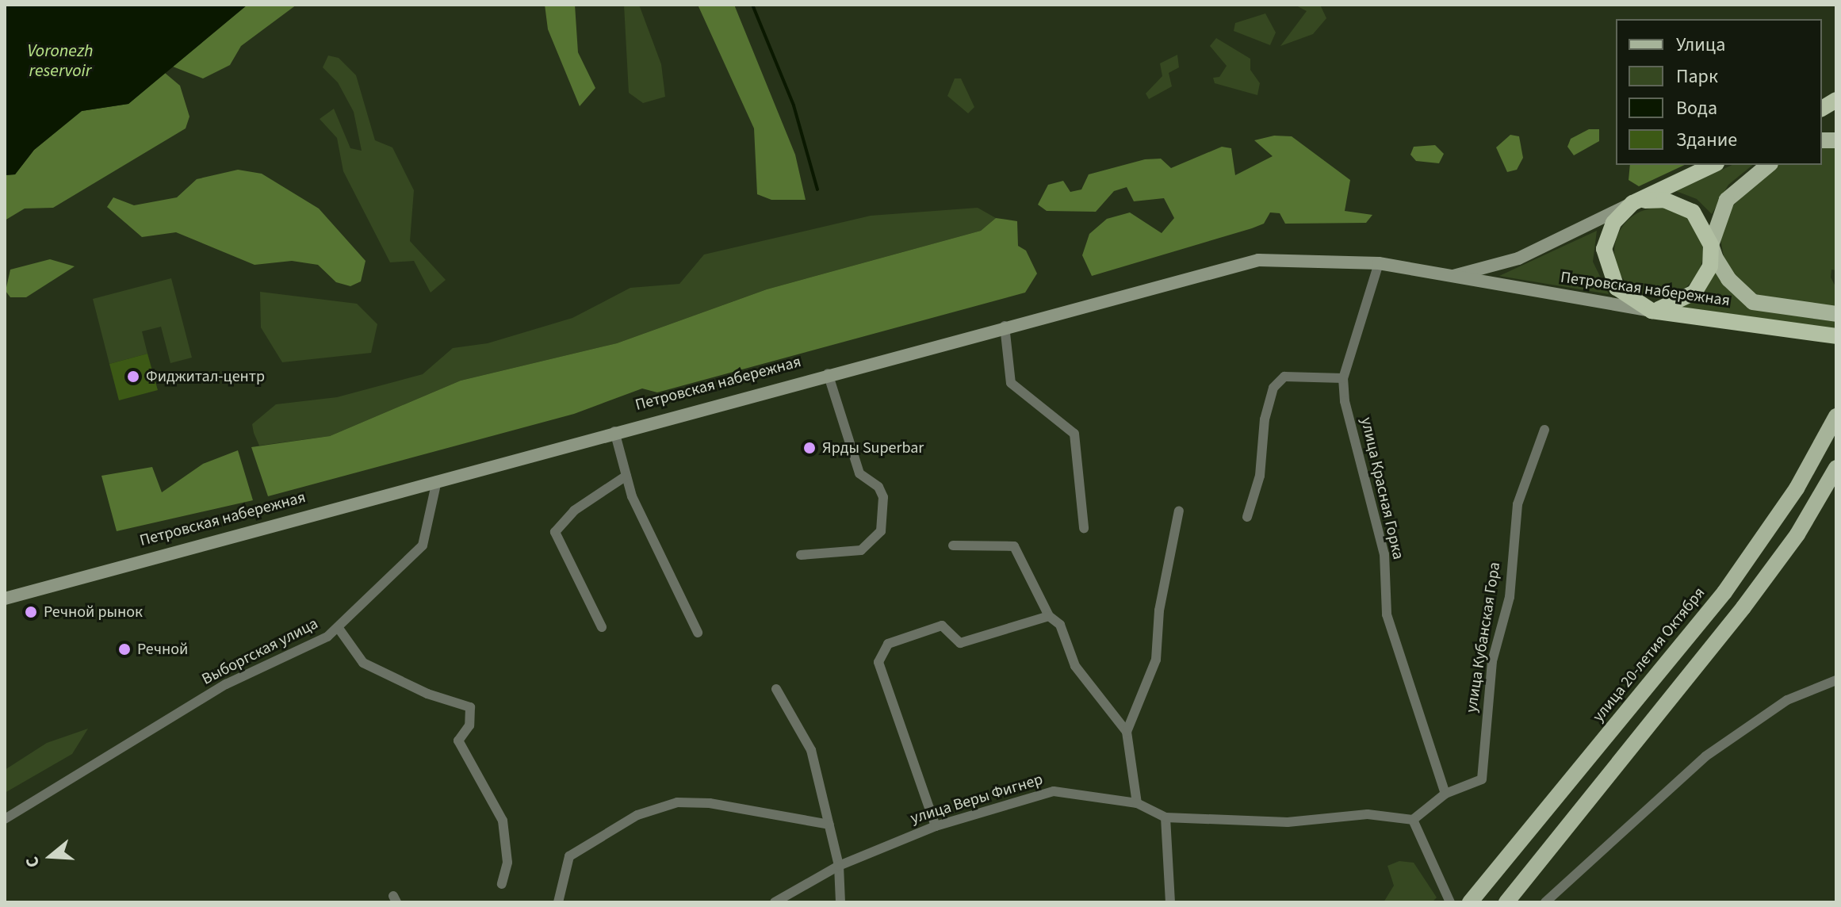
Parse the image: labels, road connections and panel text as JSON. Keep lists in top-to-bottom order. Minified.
{"streets":{"highway":["Петровская набережная"],"main road":["улица 20-летия Октября"],"street":["улица Красная Горка","улица Кубанская Гора","Выборгская улица","улица Веры Фигнер"]},"crossings":[["Петровская набережная","улица Красная Горка"],["Петровская набережная","Выборгская улица"],["улица Красная Горка","улица Кубанская Гора"]],"water":["Voronezh reservoir"],"places":["Фиджитал-центр","Ярды Superbar","Речной рынок","Речной"],"legend":["Улица","Парк","Вода","Здание"],"north":"left"}
